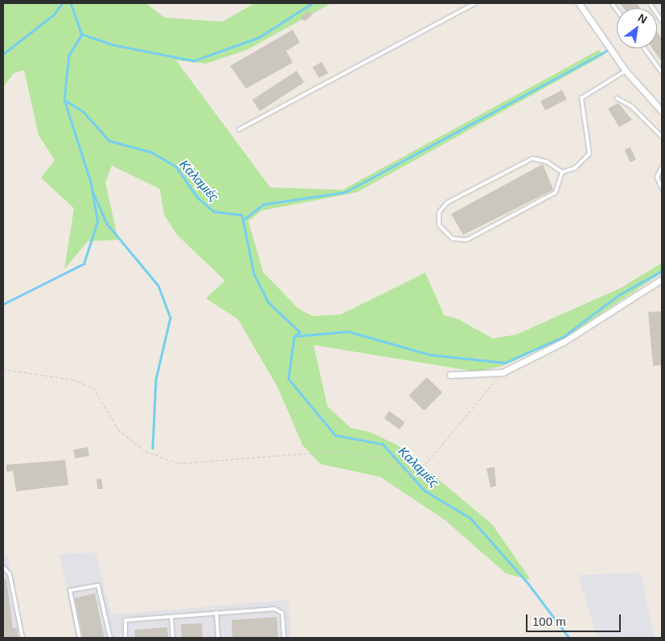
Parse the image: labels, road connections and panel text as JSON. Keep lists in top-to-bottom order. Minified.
{"water":["Καλαμιές"],"scale_bar":"100 m","north":"top right"}
